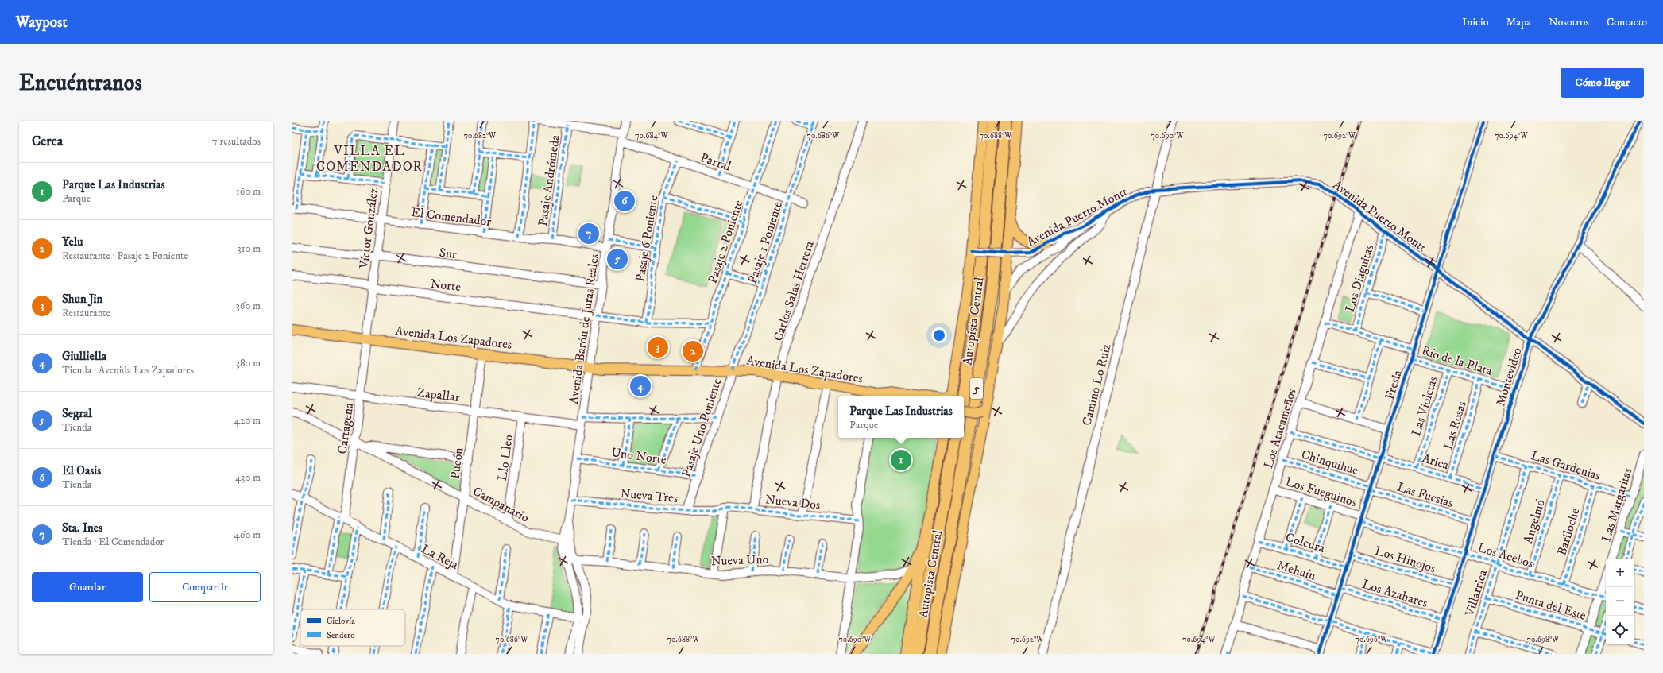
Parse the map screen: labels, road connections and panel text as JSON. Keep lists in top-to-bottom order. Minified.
{"streets":{"highway":["Autopista Central","5"],"main road":["Avenida Los Zapadores"],"street":["Parral","Pasaje Andrómeda","Avenida Puerto Montt","El Comendador","Víctor González","Pasaje 6 Poniente","Pasaje 2 Poniente","Pasaje 1 Poniente","Sur","Los Diaguitas","Norte","Carlos Salas Herrera","Avenida Barón de Juras Reales","Río de la Plata","Montevideo","Camino Lo Ruiz","Fresia","Zapallar","Las Violetas","Las Rosas","Pasaje Uno Poniente","Cartagena","Los Atacameños","Uno Norte","Llo Lleo","Arica","Chinquihue","Pucón","Las Gardenias","Los Fueguinos","Las Fucsias","Nueva Tres","Nueva Dos","Campanario","Las Margaritas","Angelmó","Bariloche","Colcura","Los Acebos","La Reja","Los Hinojos","Nueva Uno","Mehuín","Los Azahares","Villarrica","Punta del Este"]},"crossings":[["Parral","Pasaje 6 Poniente"],["Parral","Pasaje 2 Poniente"],["Parral","Pasaje 1 Poniente"],["Parral","Avenida Barón de Juras Reales"],["Pasaje Andrómeda","El Comendador"],["Avenida Puerto Montt","Los Diaguitas"],["Avenida Puerto Montt","Montevideo"],["Avenida Puerto Montt","Camino Lo Ruiz"],["Avenida Puerto Montt","Fresia"],["Avenida Puerto Montt","Los Atacameños"],["El Comendador","Víctor González"],["El Comendador","Pasaje 6 Poniente"],["El Comendador","Avenida Barón de Juras Reales"],["Víctor González","Sur"],["Víctor González","Norte"],["Víctor González","Avenida Los Zapadores"],["Víctor González","Cartagena"],["Pasaje 6 Poniente","Norte"],["Pasaje 2 Poniente","Norte"],["Pasaje 2 Poniente","Avenida Los Zapadores"],["Pasaje 1 Poniente","Avenida Los Zapadores"],["Pasaje 1 Poniente","Pasaje Uno Poniente"],["Sur","Avenida Barón de Juras Reales"],["Los Diaguitas","Río de la Plata"],["Norte","Avenida Barón de Juras Reales"],["Carlos Salas Herrera","Avenida Los Zapadores"],["Carlos Salas Herrera","Nueva Dos"],["Avenida Barón de Juras Reales","Avenida Los Zapadores"],["Avenida Barón de Juras Reales","Zapallar"],["Avenida Barón de Juras Reales","Uno Norte"],["Avenida Barón de Juras Reales","Nueva Tres"],["Avenida Barón de Juras Reales","Campanario"],["Avenida Barón de Juras Reales","La Reja"],["Avenida Barón de Juras Reales","Nueva Uno"],["Avenida Los Zapadores","Pasaje Uno Poniente"],["Avenida Los Zapadores","Cartagena"],["Avenida Los Zapadores","Pucón"],["Río de la Plata","Montevideo"],["Río de la Plata","Fresia"],["Río de la Plata","Las Violetas"],["Río de la Plata","Las Rosas"],["Río de la Plata","Los Atacameños"],["Montevideo","Arica"],["Montevideo","Las Gardenias"],["Montevideo","Las Fucsias"],["Montevideo","Los Acebos"],["Montevideo","Los Hinojos"],["Montevideo","Los Azahares"],["Fresia","Arica"],["Fresia","Chinquihue"],["Fresia","Los Fueguinos"],["Fresia","Las Fucsias"],["Fresia","Colcura"],["Fresia","Los Acebos"],["Fresia","Los Hinojos"],["Fresia","Mehuín"],["Fresia","Los Azahares"],["Zapallar","Pasaje Uno Poniente"],["Zapallar","Cartagena"],["Zapallar","Llo Lleo"],["Zapallar","Pucón"],["Las Violetas","Arica"],["Las Rosas","Arica"],["Pasaje Uno Poniente","Uno Norte"],["Pasaje Uno Poniente","Nueva Tres"],["Cartagena","Campanario"],["Cartagena","La Reja"],["Los Atacameños","Arica"],["Los Atacameños","Chinquihue"],["Los Atacameños","Los Fueguinos"],["Los Atacameños","Colcura"],["Los Atacameños","Mehuín"],["Llo Lleo","Campanario"],["Chinquihue","Las Fucsias"],["Pucón","Campanario"],["Pucón","La Reja"],["Las Gardenias","Las Margaritas"],["Las Gardenias","Angelmó"],["Las Gardenias","Bariloche"],["Las Gardenias","Villarrica"],["Los Fueguinos","Los Acebos"],["Nueva Tres","Nueva Dos"],["Angelmó","Los Acebos"],["Bariloche","Los Acebos"],["Los Acebos","Villarrica"],["Mehuín","Los Azahares"],["Villarrica","Punta del Este"]],"districts":["VILLA EL COMENDADOR"],"legend":["Ciclovía","Sendero"],"page":{"header":"Waypost","nav":["Inicio","Mapa","Nosotros","Contacto"],"buttons":["Cómo llegar",["Guardar","Compartir"]],"title":"Encuéntranos","heading":["Cerca","7 resultados"],"list":[{"mark":"1","name":"Parque Las Industrias","note":"Parque","value":"160 m"},{"mark":"2","name":"Yelu","note":"Restaurante · Pasaje 2 Poniente","value":"310 m"},{"mark":"3","name":"Shun Jin","note":"Restaurante","value":"360 m"},{"mark":"4","name":"Giulliella","note":"Tienda · Avenida Los Zapadores","value":"380 m"},{"mark":"5","name":"Segral","note":"Tienda","value":"420 m"},{"mark":"6","name":"El Oasis","note":"Tienda","value":"430 m"},{"mark":"7","name":"Sta. Ines","note":"Tienda · El Comendador","value":"460 m"}],"pins":["6","7","5","3","2","4","1"],"popup":["Parque Las Industrias","Parque"],"map_buttons":["+","−"]},"coordinates":["70.682°W","70.684°W","70.686°W","70.688°W","70.690°W","70.692°W","70.694°W","70.696°W","70.698°W"]}
